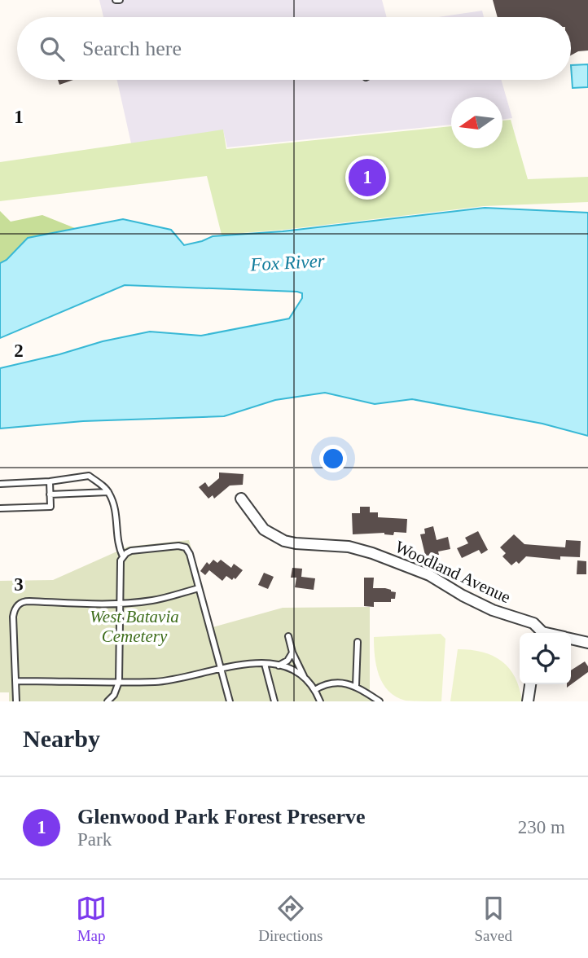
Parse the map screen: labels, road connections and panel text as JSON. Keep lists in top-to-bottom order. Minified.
{"streets":{"street":["Woodland Avenue"]},"water":["Fox River"],"parks":["West Batavia Cemetery"],"north":"left","page":{"search":"Search here","pins":"1","heading":"Nearby","list":[{"mark":"1","name":"Glenwood Park Forest Preserve","note":"Park","value":"230 m"}],"nav":["Map","Directions","Saved"]},"grid":{"rows":["1","2","3"]}}
